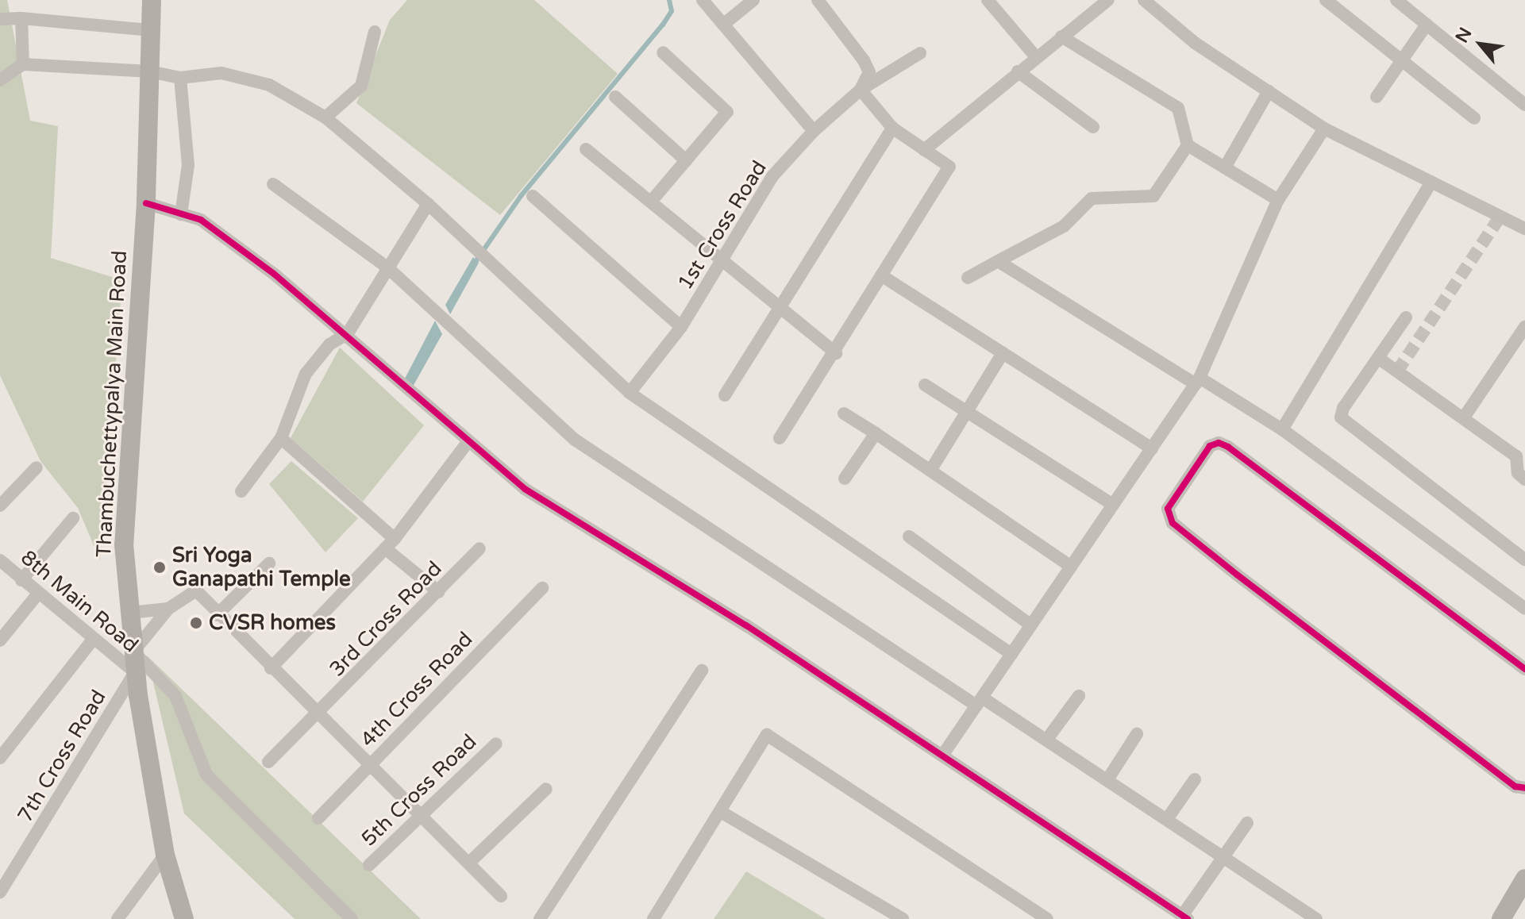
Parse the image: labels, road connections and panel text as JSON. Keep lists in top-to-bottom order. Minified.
{"streets":{"main road":["Thambuchettypalya Main Road"],"street":["1st Cross Road","8th Main Road","3rd Cross Road","4th Cross Road","7th Cross Road","5th Cross Road"]},"crossings":[["Thambuchettypalya Main Road","8th Main Road"],["Thambuchettypalya Main Road","7th Cross Road"],["8th Main Road","7th Cross Road"]],"places":["Sri Yoga Ganapathi Temple","CVSR homes"],"north":"top left"}
